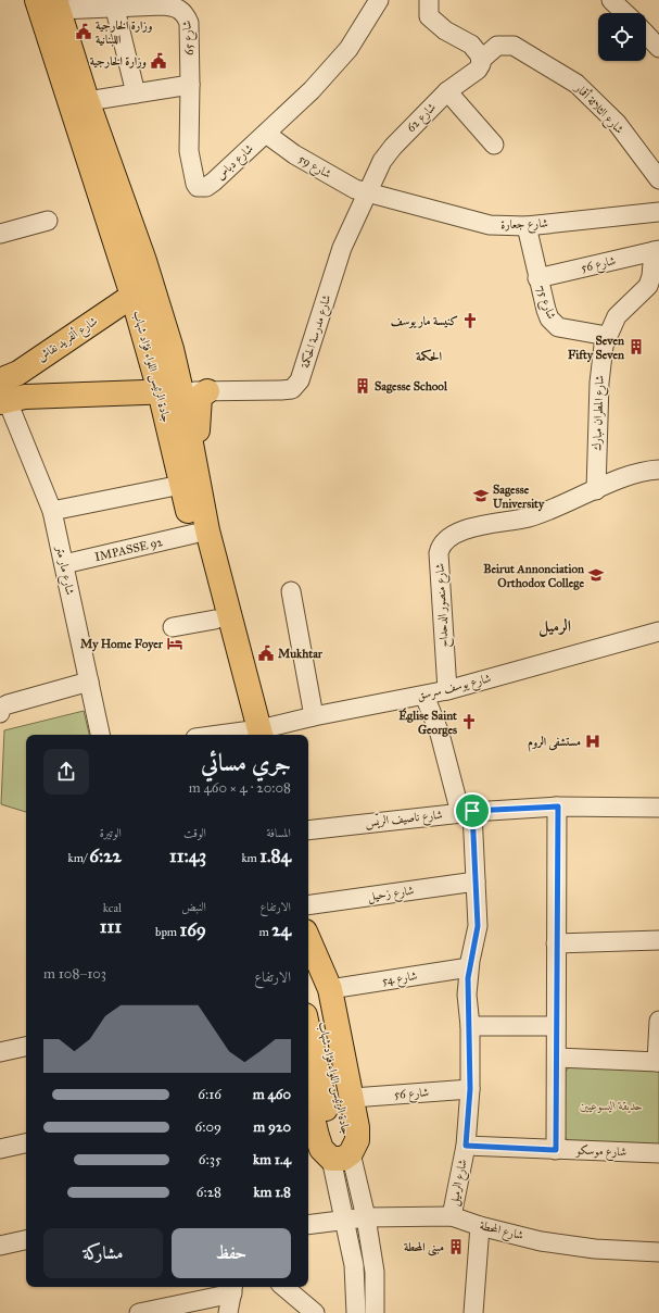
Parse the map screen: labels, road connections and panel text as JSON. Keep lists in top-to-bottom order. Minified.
{"streets":{"highway":["شارع ألفريد نقاش","جادة الرئيس اللواء فؤاد شهاب"],"street":["شارع 65","شارع الثلاثة أقمار","شارع 62","شارع دباس","شارع 59","شارع جعارة","شارع 56","شارع 75","شارع مدرسة الحكمة","شارع المطران مبارك","IMPASSE 92","شارع مار متر","شارع منصور الدحداح","شارع يوسف سرسق","شارع ناصيف الريّس","شارع زحيل","شارع 54","شارع موسكو","شارع الرميل","شارع المحطة"]},"crossings":[["شارع 65","شارع دباس"],["شارع 65","جادة الرئيس اللواء فؤاد شهاب"],["شارع الثلاثة أقمار","شارع 62"],["شارع 62","شارع 59"],["شارع 62","شارع جعارة"],["شارع 62","شارع مدرسة الحكمة"],["شارع دباس","شارع 59"],["شارع 59","شارع جعارة"],["شارع 59","شارع مدرسة الحكمة"],["شارع جعارة","شارع 75"],["شارع جعارة","شارع مدرسة الحكمة"],["شارع 56","شارع 75"],["شارع 56","شارع المطران مبارك"],["شارع 56","شارع الرميل"],["شارع 75","شارع المطران مبارك"],["شارع مدرسة الحكمة","جادة الرئيس اللواء فؤاد شهاب"],["شارع ألفريد نقاش","جادة الرئيس اللواء فؤاد شهاب"],["شارع ألفريد نقاش","شارع مار متر"],["جادة الرئيس اللواء فؤاد شهاب","IMPASSE 92"],["جادة الرئيس اللواء فؤاد شهاب","شارع يوسف سرسق"],["شارع المطران مبارك","شارع منصور الدحداح"],["IMPASSE 92","شارع مار متر"],["شارع منصور الدحداح","شارع يوسف سرسق"],["شارع يوسف سرسق","شارع الرميل"],["شارع ناصيف الريّس","شارع الرميل"],["شارع زحيل","شارع الرميل"],["شارع 54","شارع الرميل"],["شارع موسكو","شارع الرميل"],["شارع الرميل","شارع المحطة"]],"districts":["الحكمة","الرميل"],"parks":["حديقة اليسوعيين"],"places":{"public building":["وزارة الخارجية اللبنانية","وزارة الخارجية","Mukhtar"],"church":["كنيسة مار يوسف","Église Saint Georges"],"building":["Seven Fifty Seven","Sagesse School","مبنى المحطة"],"school or university":["Sagesse University","Beirut Annonciation Orthodox College"],"hotel":["My Home Foyer"],"hospital":["مستشفى الروم"]},"page":{"heading":["جري مسائي","20:08 · 4 × 460 m"],"stats":[["المسافة","1.84 km"],["الوقت","11:43"],["الوتيرة","6:22 /km"],["الارتفاع","24 m"],["النبض","169 bpm"],["kcal","111"]],"chart":["الارتفاع","103–108 m"],"list":[{"name":"460 m","note":"6:16"},{"name":"920 m","note":"6:09"},{"name":"1.4 km","note":"6:35"},{"name":"1.8 km","note":"6:28"}],"buttons":["حفظ","مشاركة"]}}
